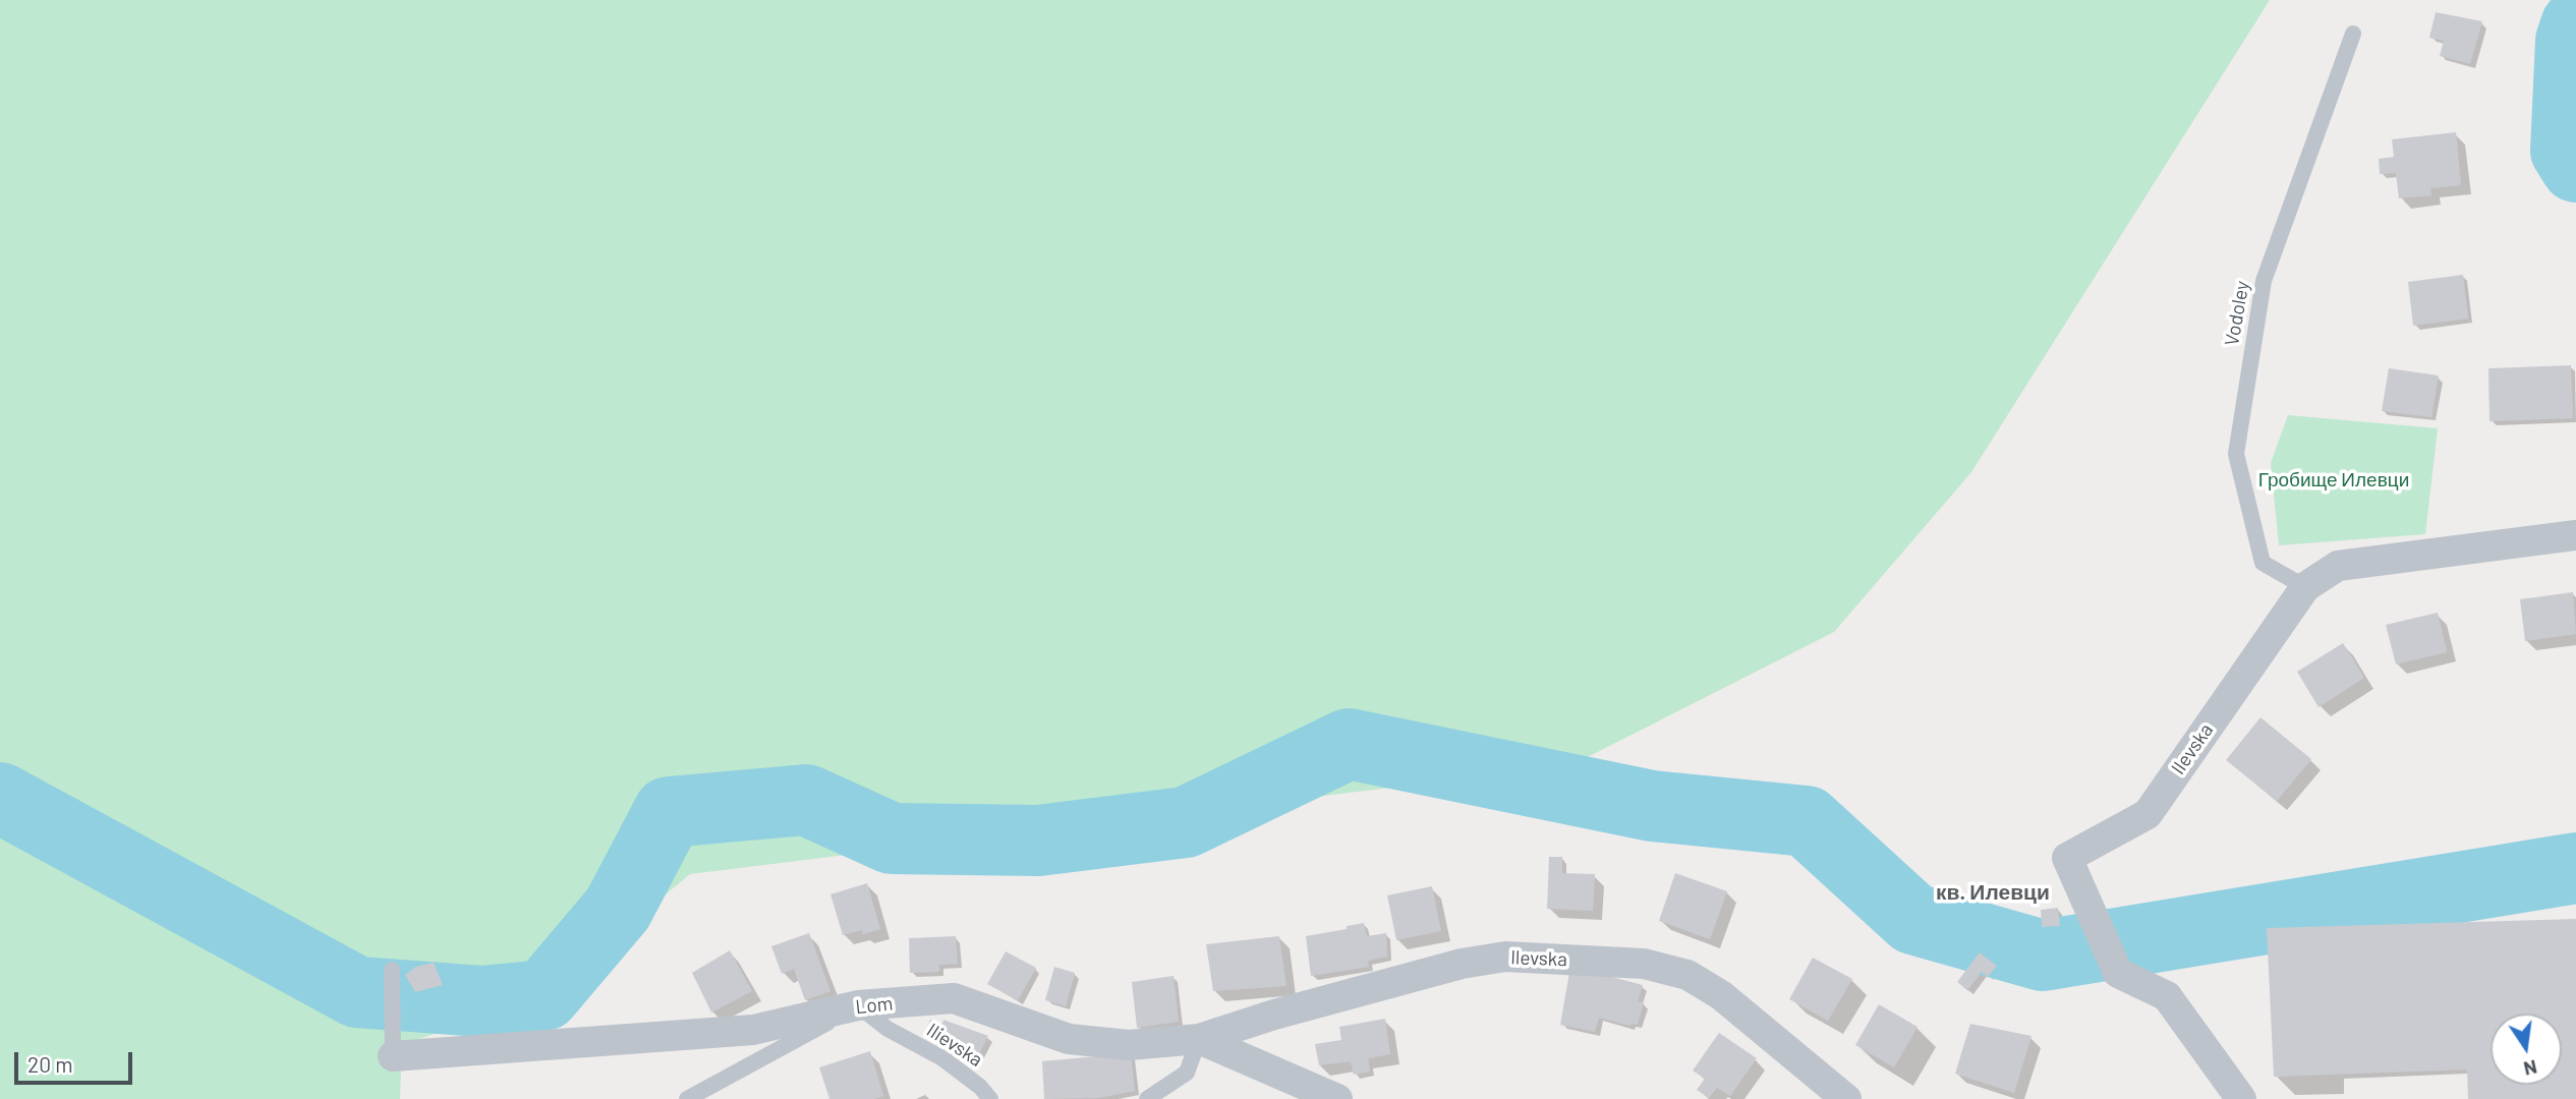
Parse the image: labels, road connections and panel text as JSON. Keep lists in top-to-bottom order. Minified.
{"streets":{"street":["Ilevska","Lom"],"lane":["Vodoley","Ilievska"]},"crossings":[["Vodoley","Ilevska"],["Ilevska","Lom"],["Lom","Ilievska"]],"districts":["кв. Илевци"],"parks":["Гробище Илевци"],"scale_bar":"20 m","north":"bottom"}
